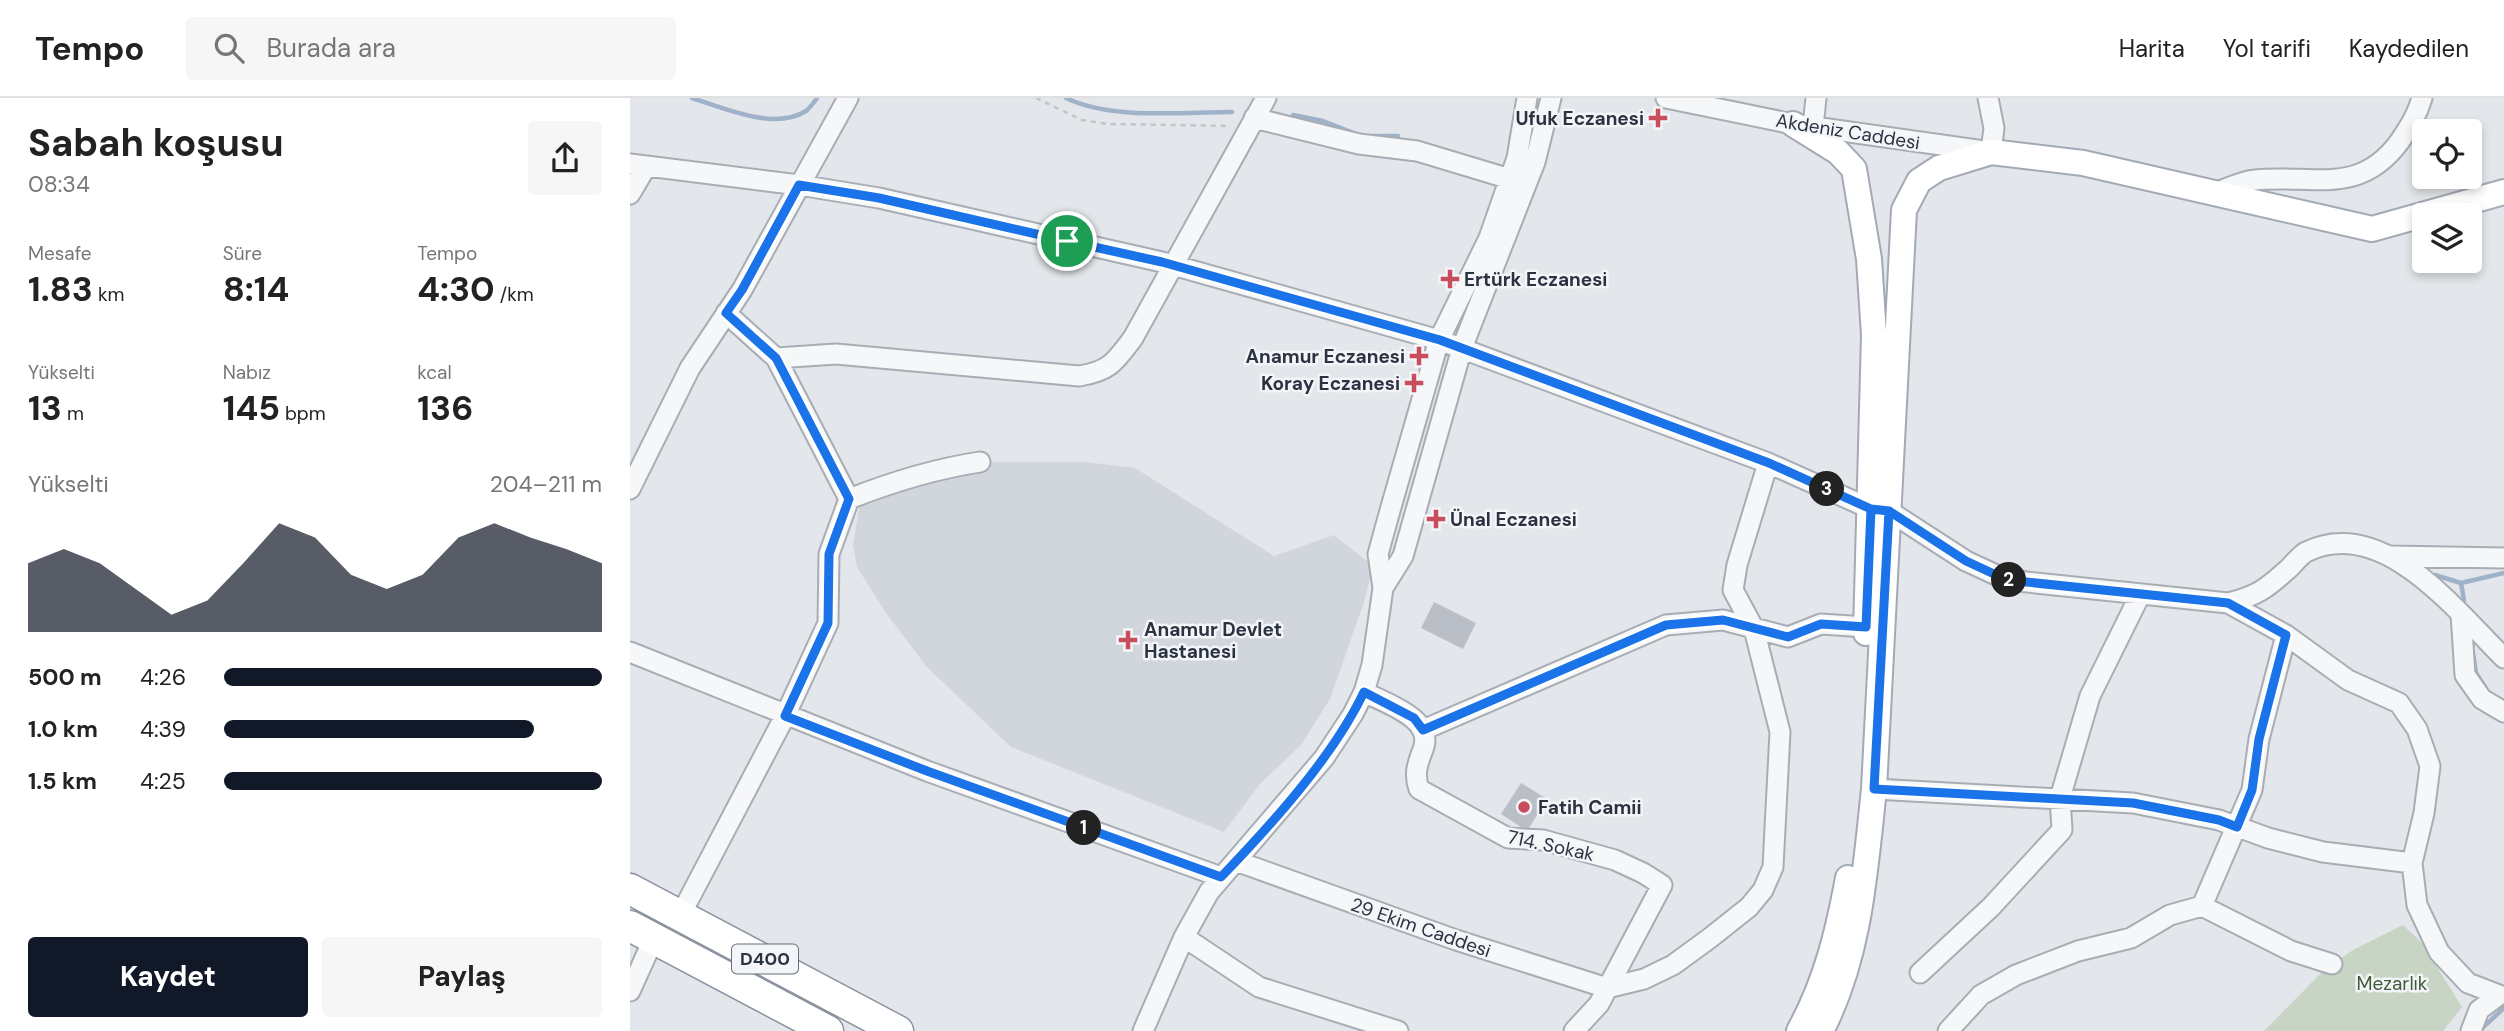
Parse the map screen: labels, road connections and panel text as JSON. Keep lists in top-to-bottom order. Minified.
{"streets":{"highway":["D400"],"street":["Akdeniz Caddesi","714. Sokak","29 Ekim Caddesi"]},"crossings":[["714. Sokak","29 Ekim Caddesi"]],"parks":["Mezarlık"],"places":{"health":["Ufuk Eczanesi","Ertürk Eczanesi","Anamur Eczanesi","Koray Eczanesi","Ünal Eczanesi","Anamur Devlet Hastanesi"],"other":["Fatih Camii"]},"page":{"header":"Tempo","search":"Burada ara","nav":["Harita","Yol tarifi","Kaydedilen"],"heading":["Sabah koşusu","08:34"],"stats":[["Mesafe","1.83 km"],["Süre","8:14"],["Tempo","4:30 /km"],["Yükselti","13 m"],["Nabız","145 bpm"],["kcal","136"]],"chart":["Yükselti","204–211 m"],"pins":["3","2","1"],"list":[{"name":"500 m","note":"4:26"},{"name":"1.0 km","note":"4:39"},{"name":"1.5 km","note":"4:25"}],"buttons":["Kaydet","Paylaş"]}}
